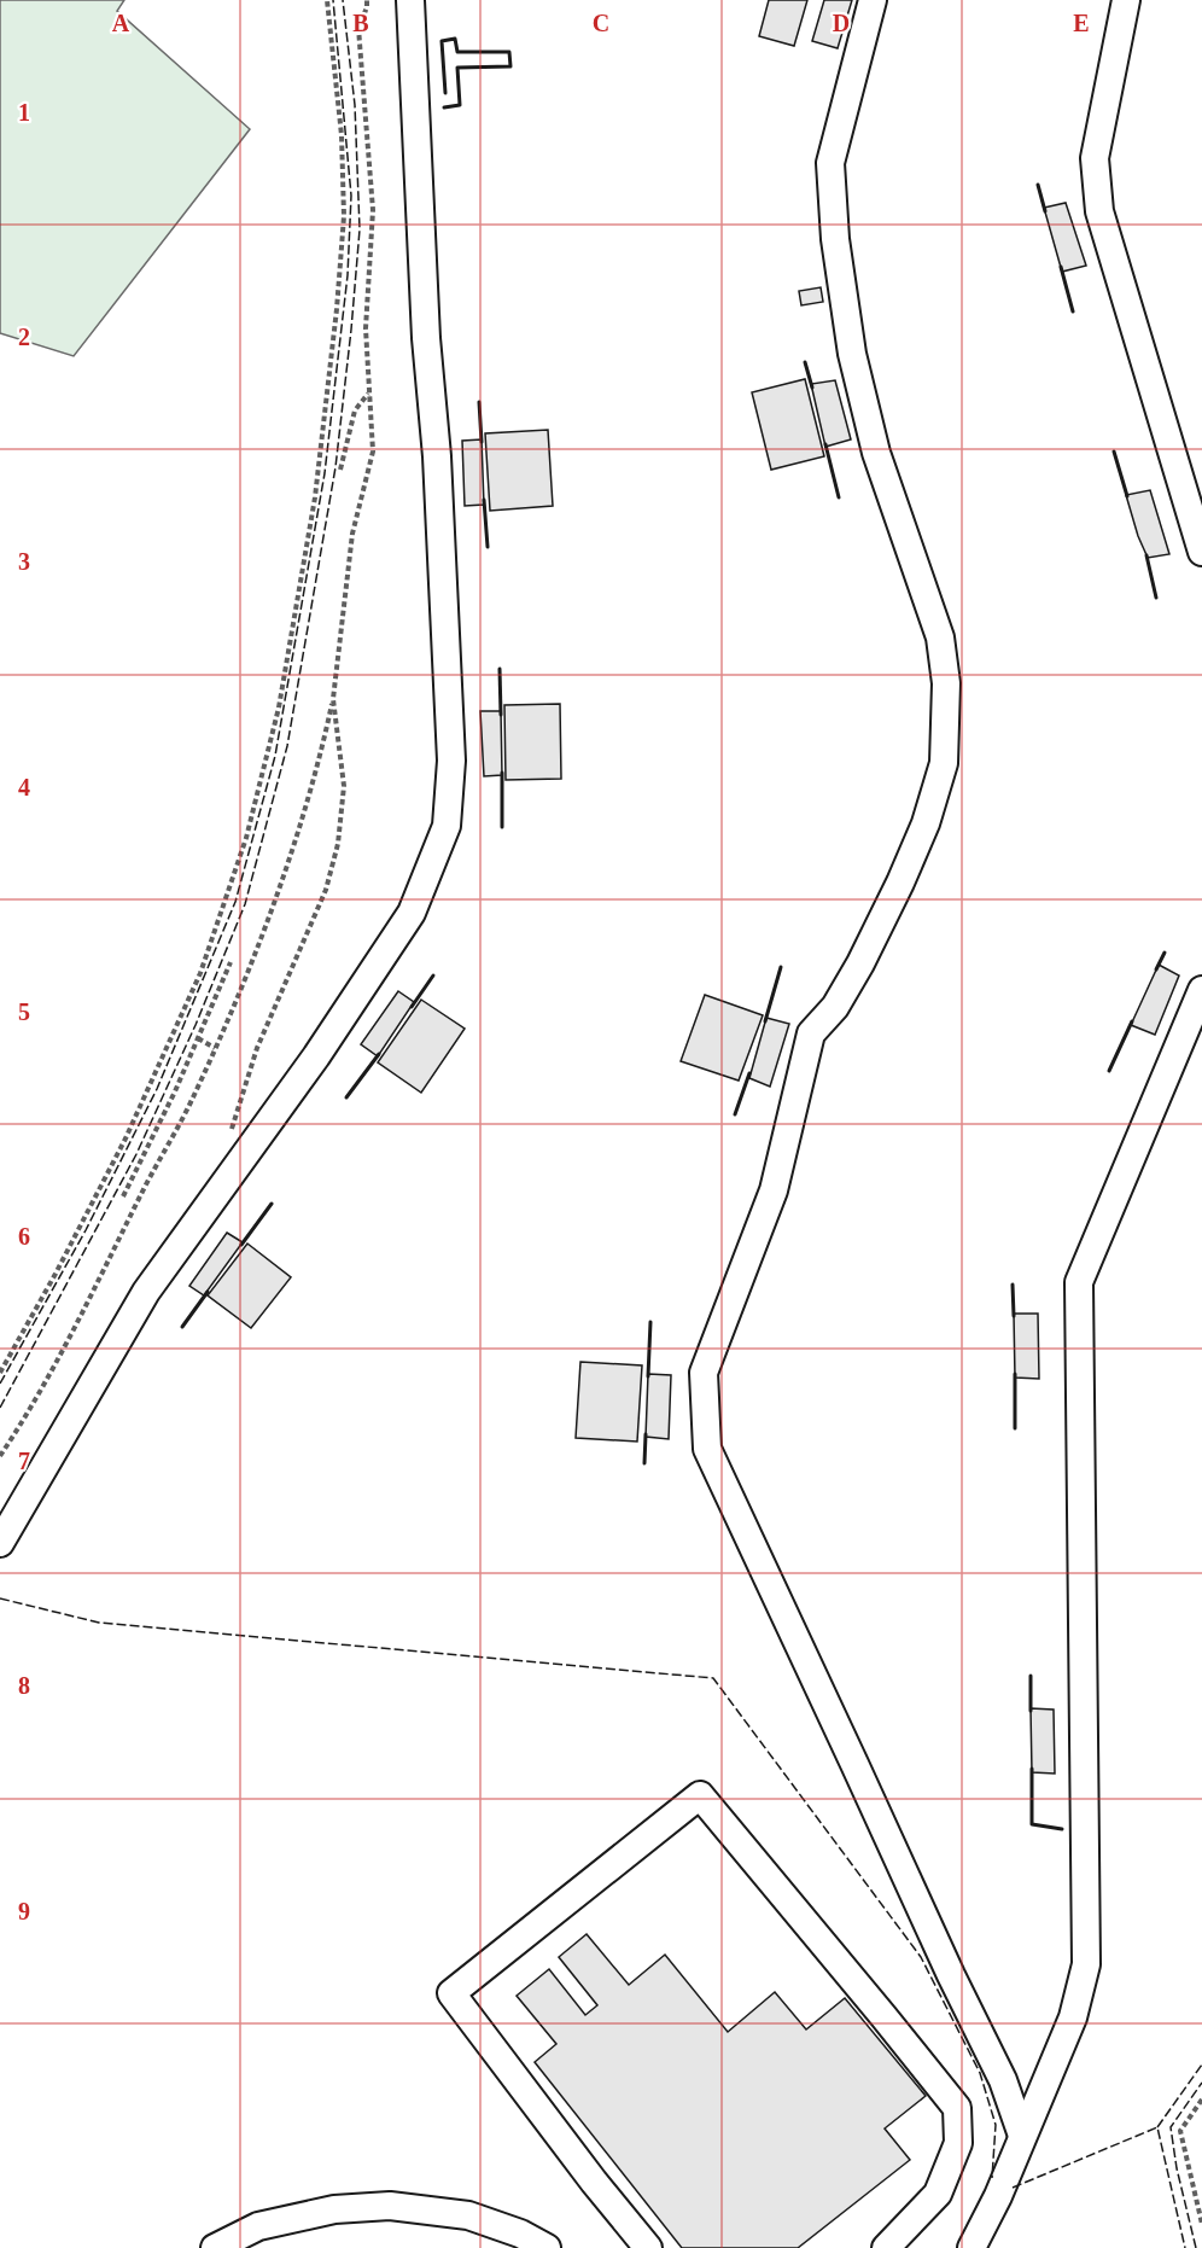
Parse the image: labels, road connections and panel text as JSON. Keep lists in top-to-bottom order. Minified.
{"grid":{"columns":["A","B","C","D","E"],"rows":["1","2","3","4","5","6","7","8","9"]}}
